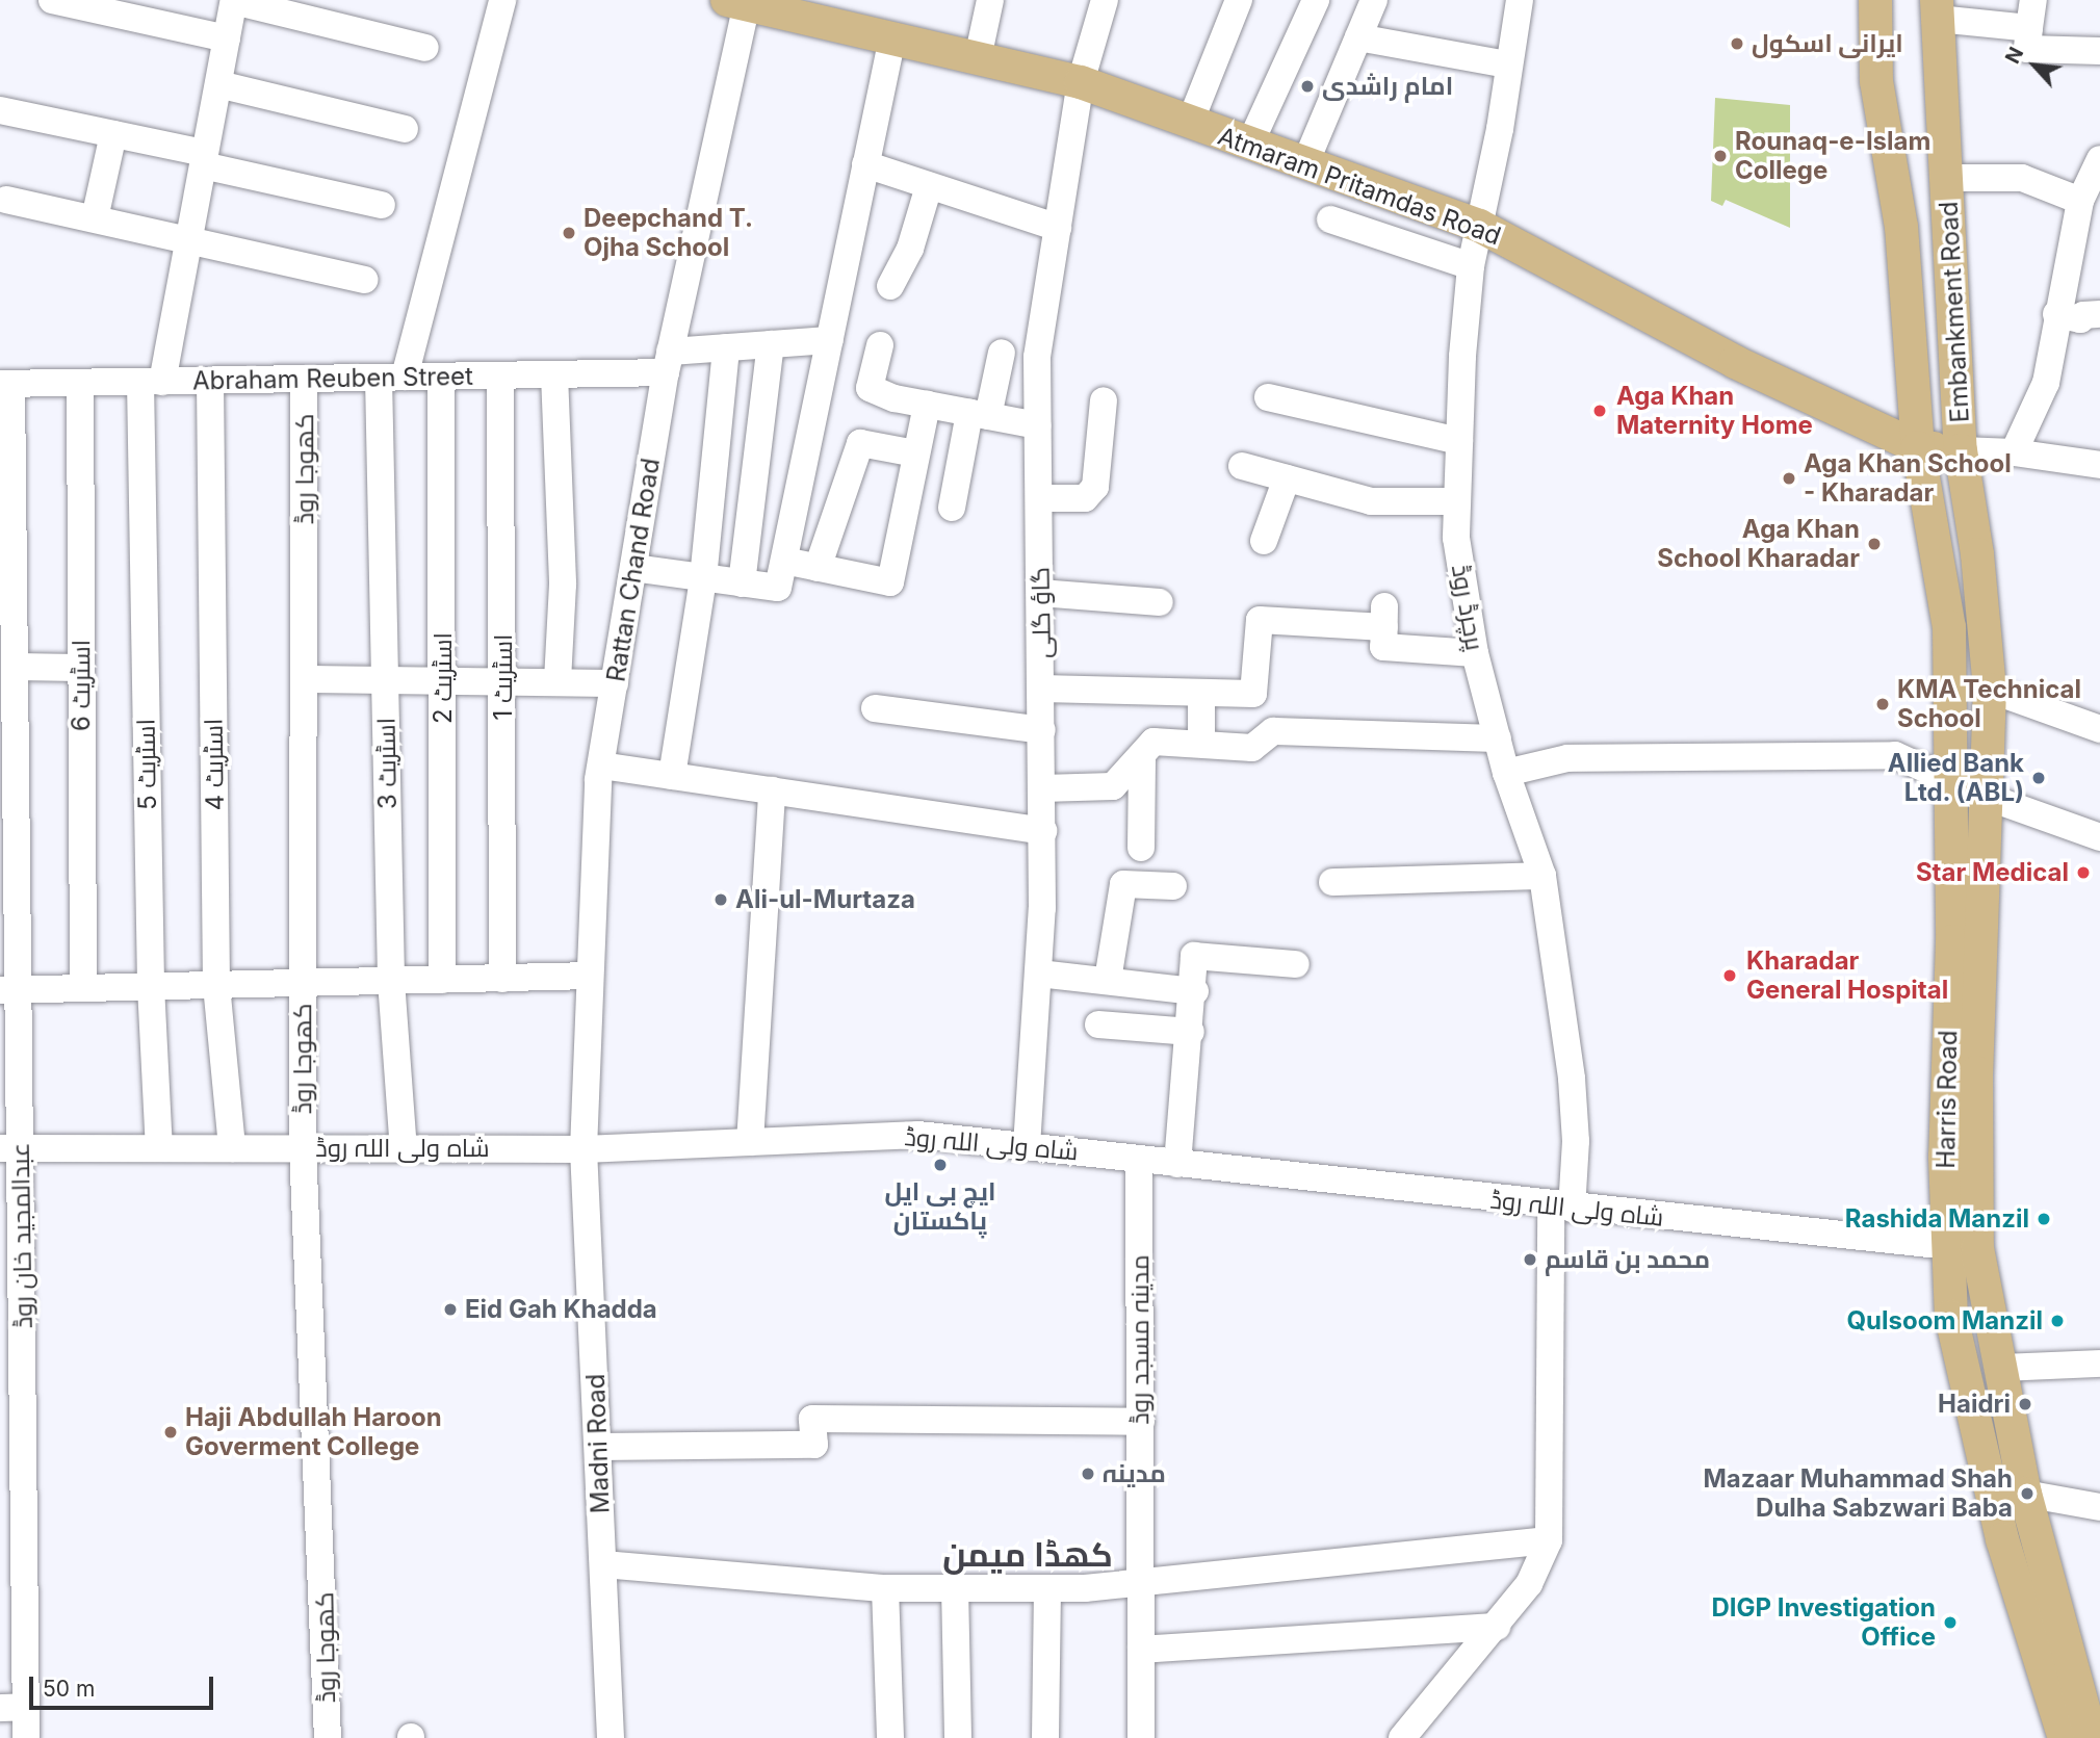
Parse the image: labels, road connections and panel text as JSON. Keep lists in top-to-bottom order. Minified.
{"streets":{"main road":["Atmaram Pritamdas Road","Embankment Road","Harris Road"],"street":["Abraham Reuben Street","کھوجا روڈ","Rattan Chand Road","پرچرڈ روڈ","گاؤ گلی","اسٹریٹ 1","اسٹریٹ 2","اسٹریٹ 6","اسٹریٹ 3","اسٹریٹ 5","اسٹریٹ 4","شاہ ولی اللہ روڈ","عبدالمجید خان روڈ","مدینہ مسجد روڈ","Madni Road"]},"crossings":[["Atmaram Pritamdas Road","Embankment Road"],["Atmaram Pritamdas Road","Rattan Chand Road"],["Atmaram Pritamdas Road","پرچرڈ روڈ"],["Atmaram Pritamdas Road","گاؤ گلی"],["Atmaram Pritamdas Road","Harris Road"],["Embankment Road","Harris Road"],["Abraham Reuben Street","کھوجا روڈ"],["Abraham Reuben Street","Rattan Chand Road"],["Abraham Reuben Street","اسٹریٹ 1"],["Abraham Reuben Street","اسٹریٹ 2"],["Abraham Reuben Street","اسٹریٹ 6"],["Abraham Reuben Street","اسٹریٹ 3"],["Abraham Reuben Street","اسٹریٹ 5"],["Abraham Reuben Street","اسٹریٹ 4"],["Abraham Reuben Street","عبدالمجید خان روڈ"],["کھوجا روڈ","شاہ ولی اللہ روڈ"],["Rattan Chand Road","شاہ ولی اللہ روڈ"],["Rattan Chand Road","Madni Road"],["پرچرڈ روڈ","شاہ ولی اللہ روڈ"],["گاؤ گلی","شاہ ولی اللہ روڈ"],["اسٹریٹ 3","شاہ ولی اللہ روڈ"],["اسٹریٹ 5","شاہ ولی اللہ روڈ"],["اسٹریٹ 4","شاہ ولی اللہ روڈ"],["Harris Road","شاہ ولی اللہ روڈ"],["شاہ ولی اللہ روڈ","عبدالمجید خان روڈ"],["شاہ ولی اللہ روڈ","مدینہ مسجد روڈ"],["شاہ ولی اللہ روڈ","Madni Road"]],"districts":["کھڈا میمن"],"places":["ایرانی اسکول","امام راشدی","Rounaq-e-Islam College","Deepchand T. Ojha School","Aga Khan Maternity Home","Aga Khan School - Kharadar","Aga Khan School Kharadar","KMA Technical School","Allied Bank Ltd. (ABL)","Star Medical","Ali-ul-Murtaza","Kharadar General Hospital","ایچ بی ایل پاکستان","Rashida Manzil","محمد بن قاسم","Eid Gah Khadda","Qulsoom Manzil","Haidri","Haji Abdullah Haroon Goverment College","مدینہ","Mazaar Muhammad Shah Dulha Sabzwari Baba","DIGP Investigation Office"],"scale_bar":"50 m","north":"top left"}
